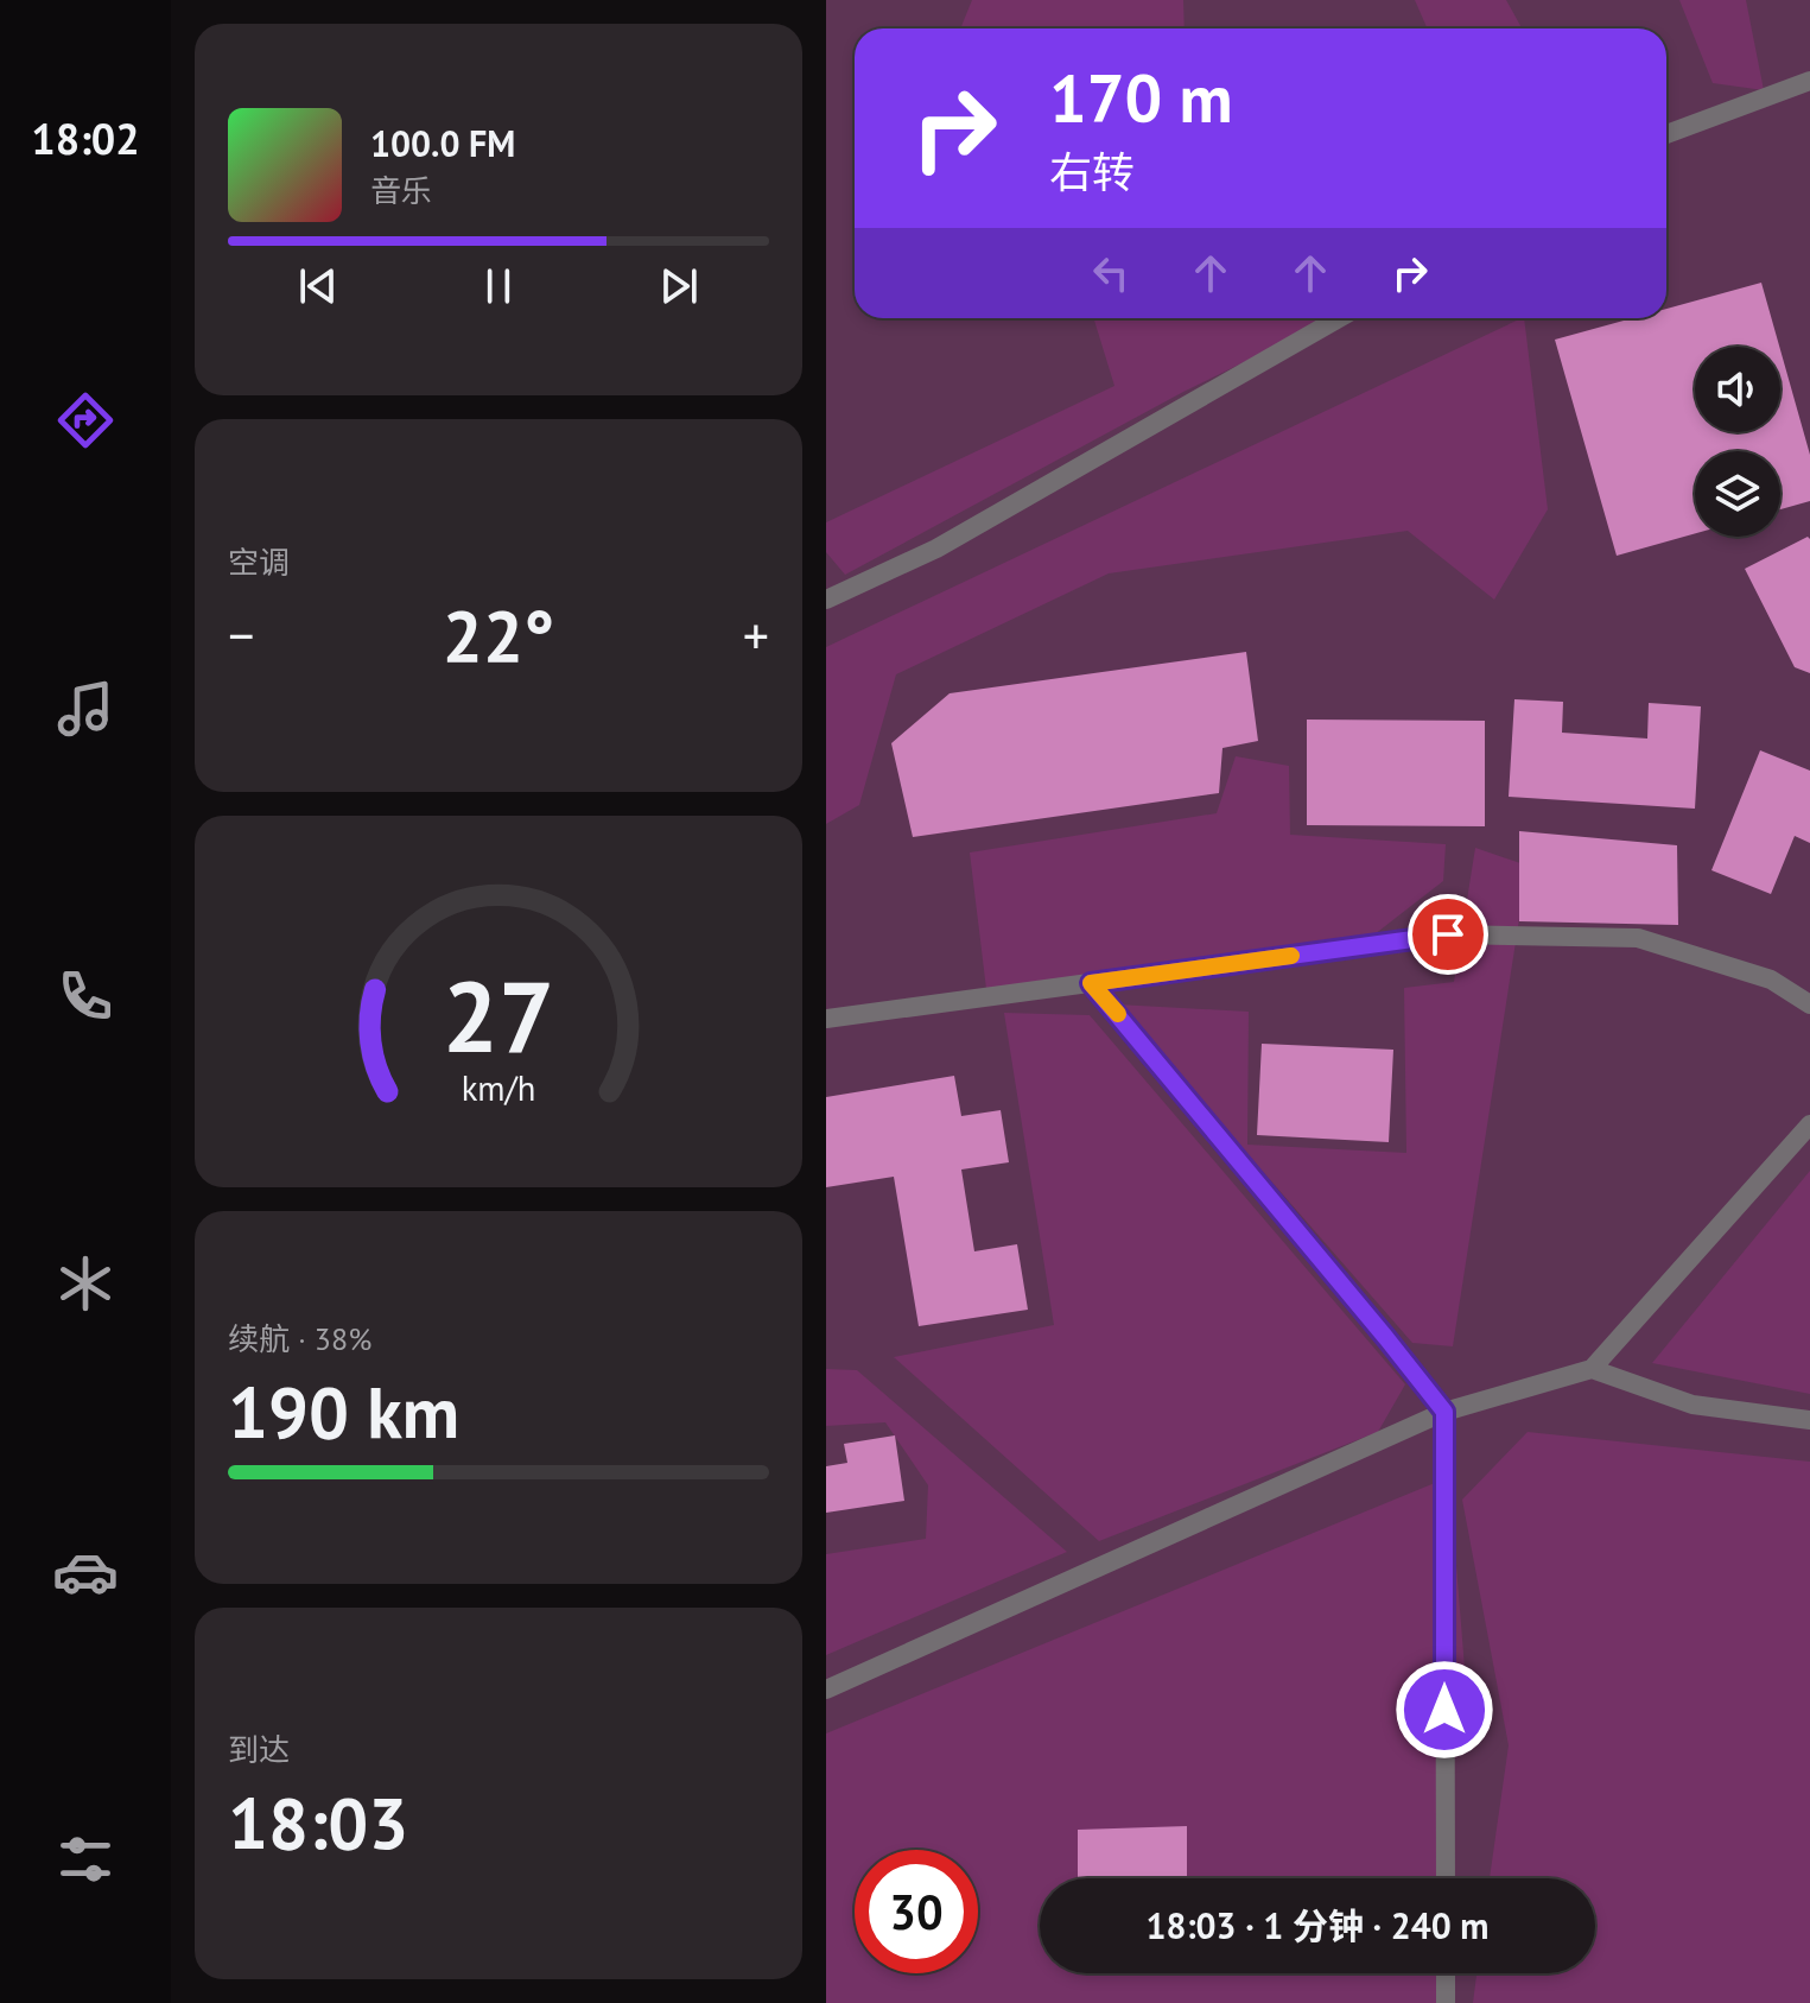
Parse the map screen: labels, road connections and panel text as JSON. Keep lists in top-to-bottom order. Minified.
{"page":{"tabs":"18:02","turn":["170 m","右转"],"song":["100.0 FM","音乐"],"tile":["空调",["续航 · 38%","190 km"],["到达","18:03"]],"heat":["−","22°","+"],"limit":"30","trip":"18:03 · 1 分钟 · 240 m","gauge":["27","km/h"]}}
